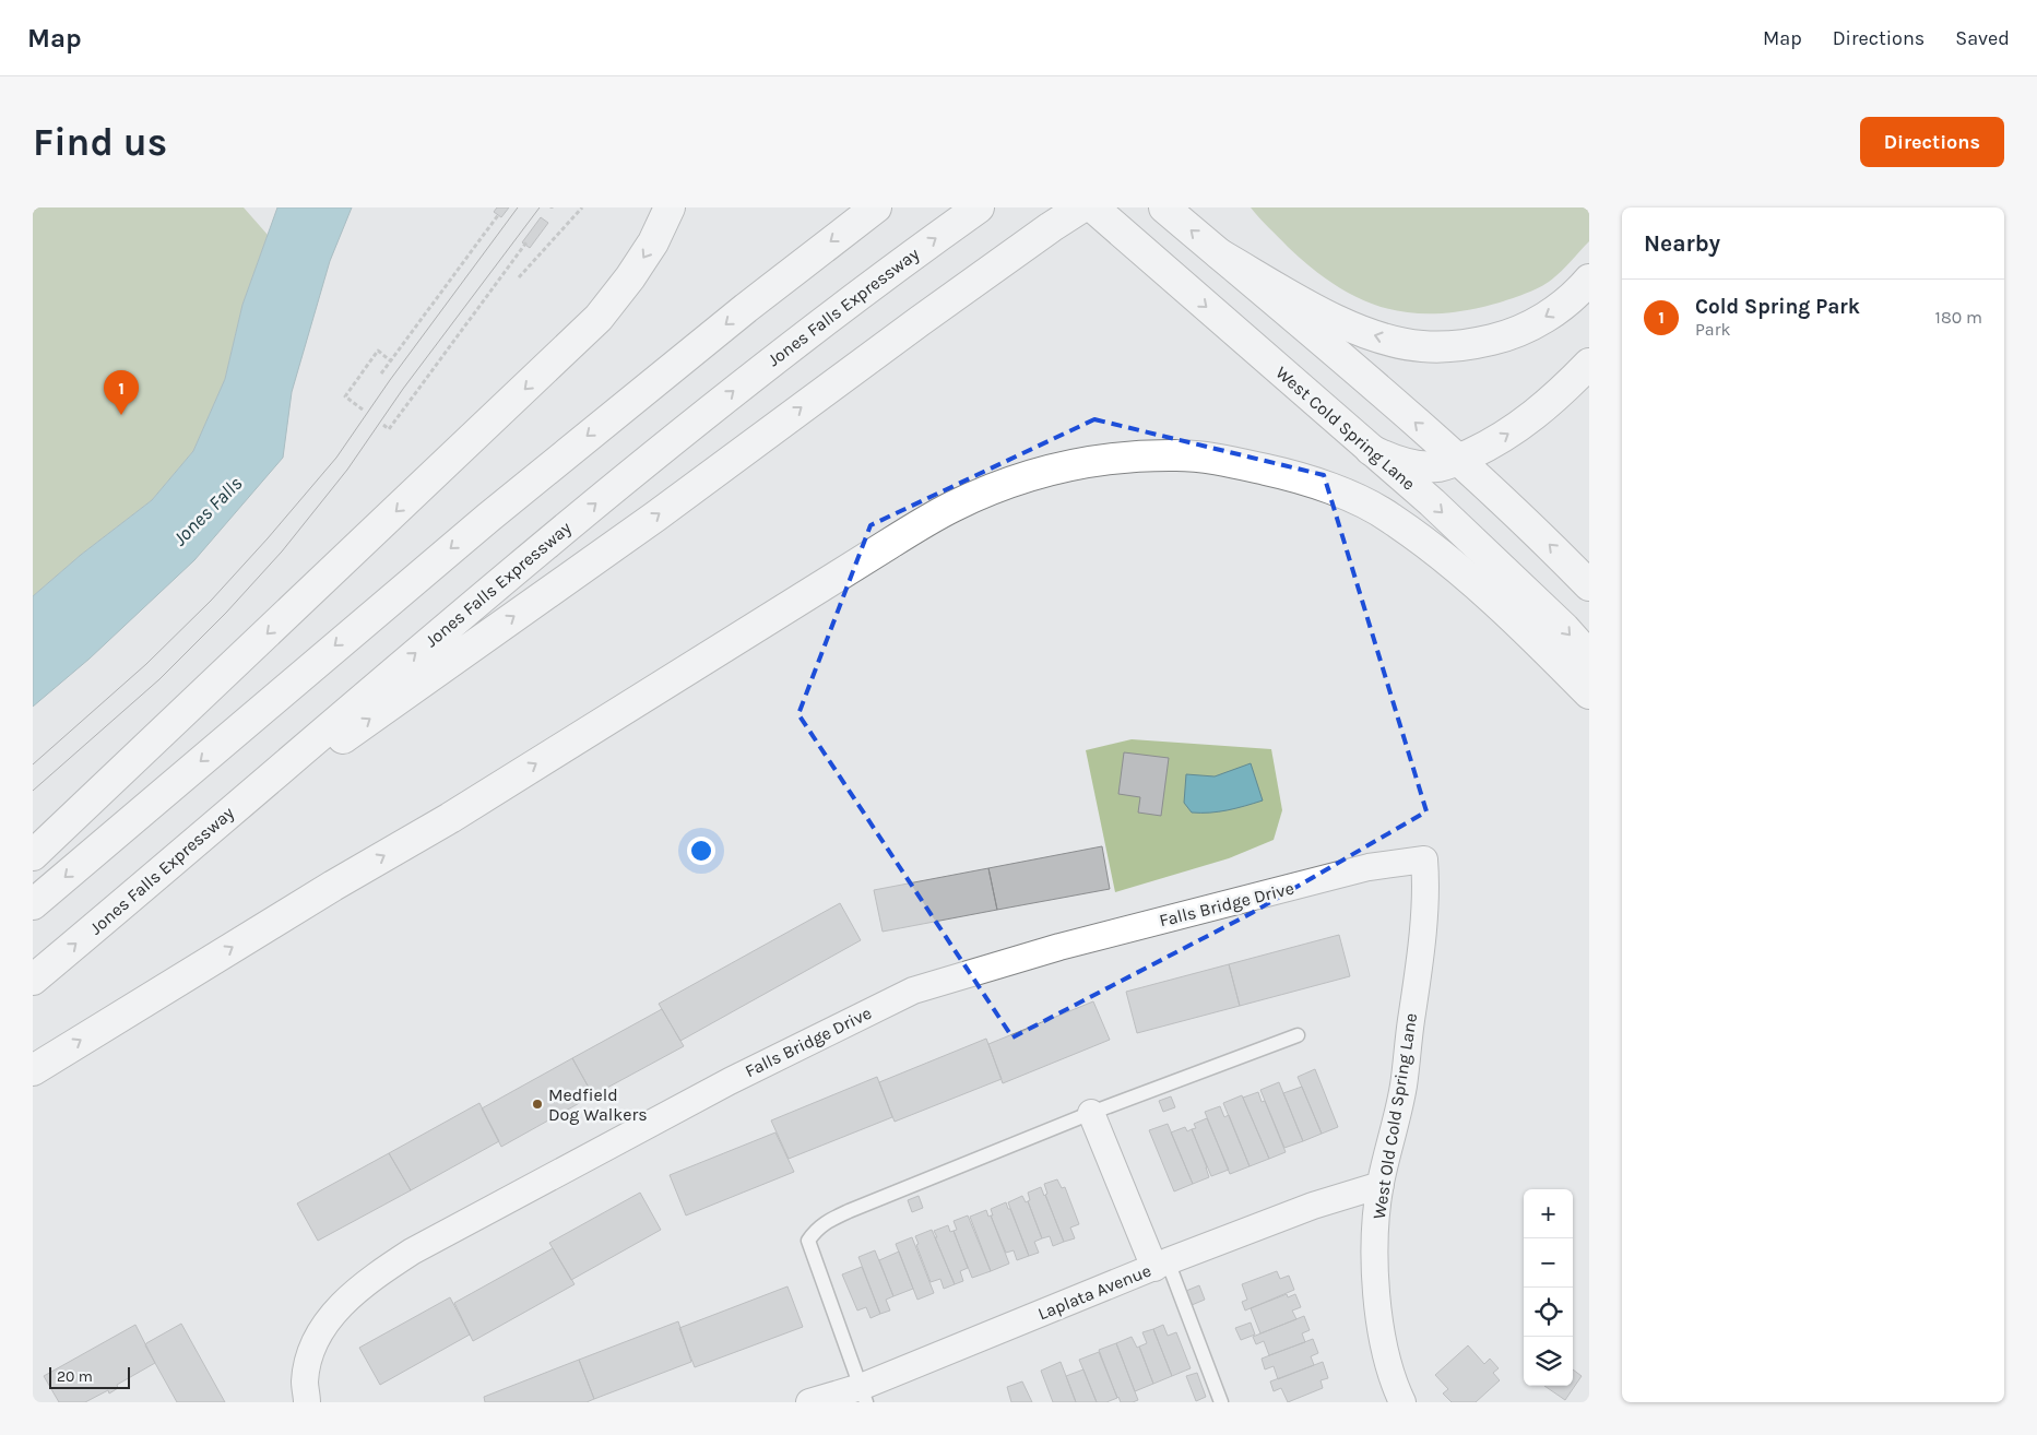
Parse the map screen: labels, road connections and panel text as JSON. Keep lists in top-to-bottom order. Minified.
{"streets":{"main road":["Jones Falls Expressway","West Cold Spring Lane"],"street":["Falls Bridge Drive","West Old Cold Spring Lane","Laplata Avenue"]},"crossings":[["Falls Bridge Drive","West Old Cold Spring Lane"],["West Old Cold Spring Lane","Laplata Avenue"]],"water":["Jones Falls"],"places":["Medfield Dog Walkers"],"scale_bar":"20 m","page":{"header":"Map","nav":["Map","Directions","Saved"],"buttons":"Directions","title":"Find us","heading":"Nearby","list":[{"mark":"1","name":"Cold Spring Park","note":"Park","value":"180 m"}],"pins":"1","map_buttons":["+","−"],"scale":"20 m"}}
